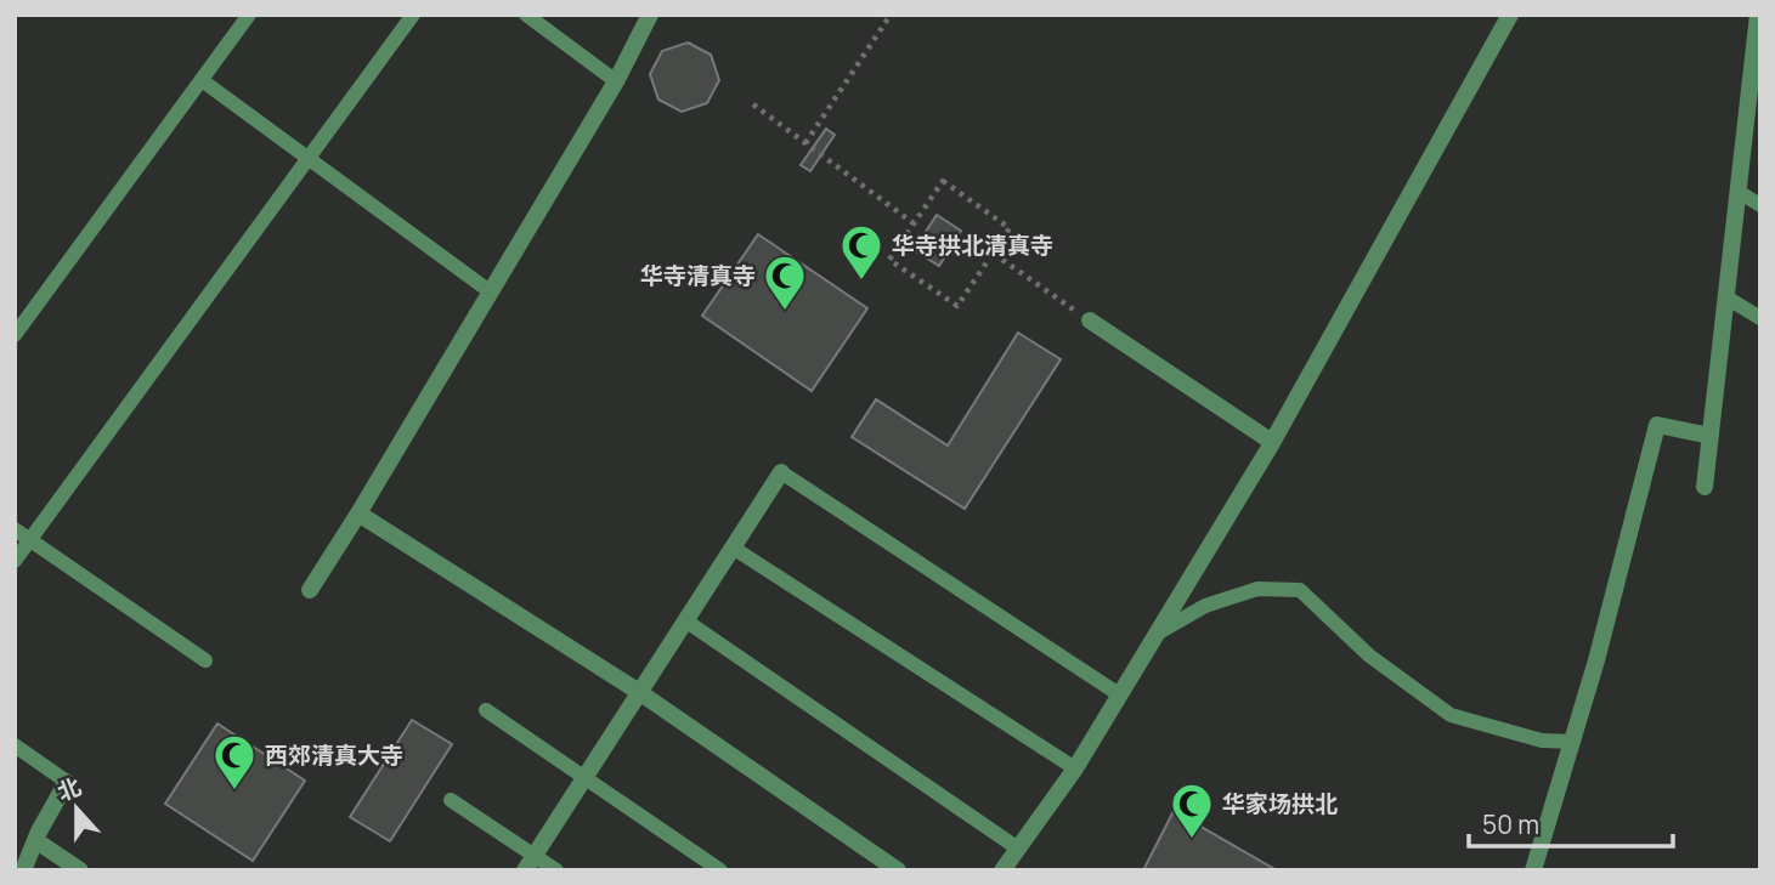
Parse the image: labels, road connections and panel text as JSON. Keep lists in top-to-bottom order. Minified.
{"places":{"mosque":["华寺拱北清真寺","华寺清真寺","西郊清真大寺","华家场拱北"]},"scale_bar":"50 m","north":"top"}
